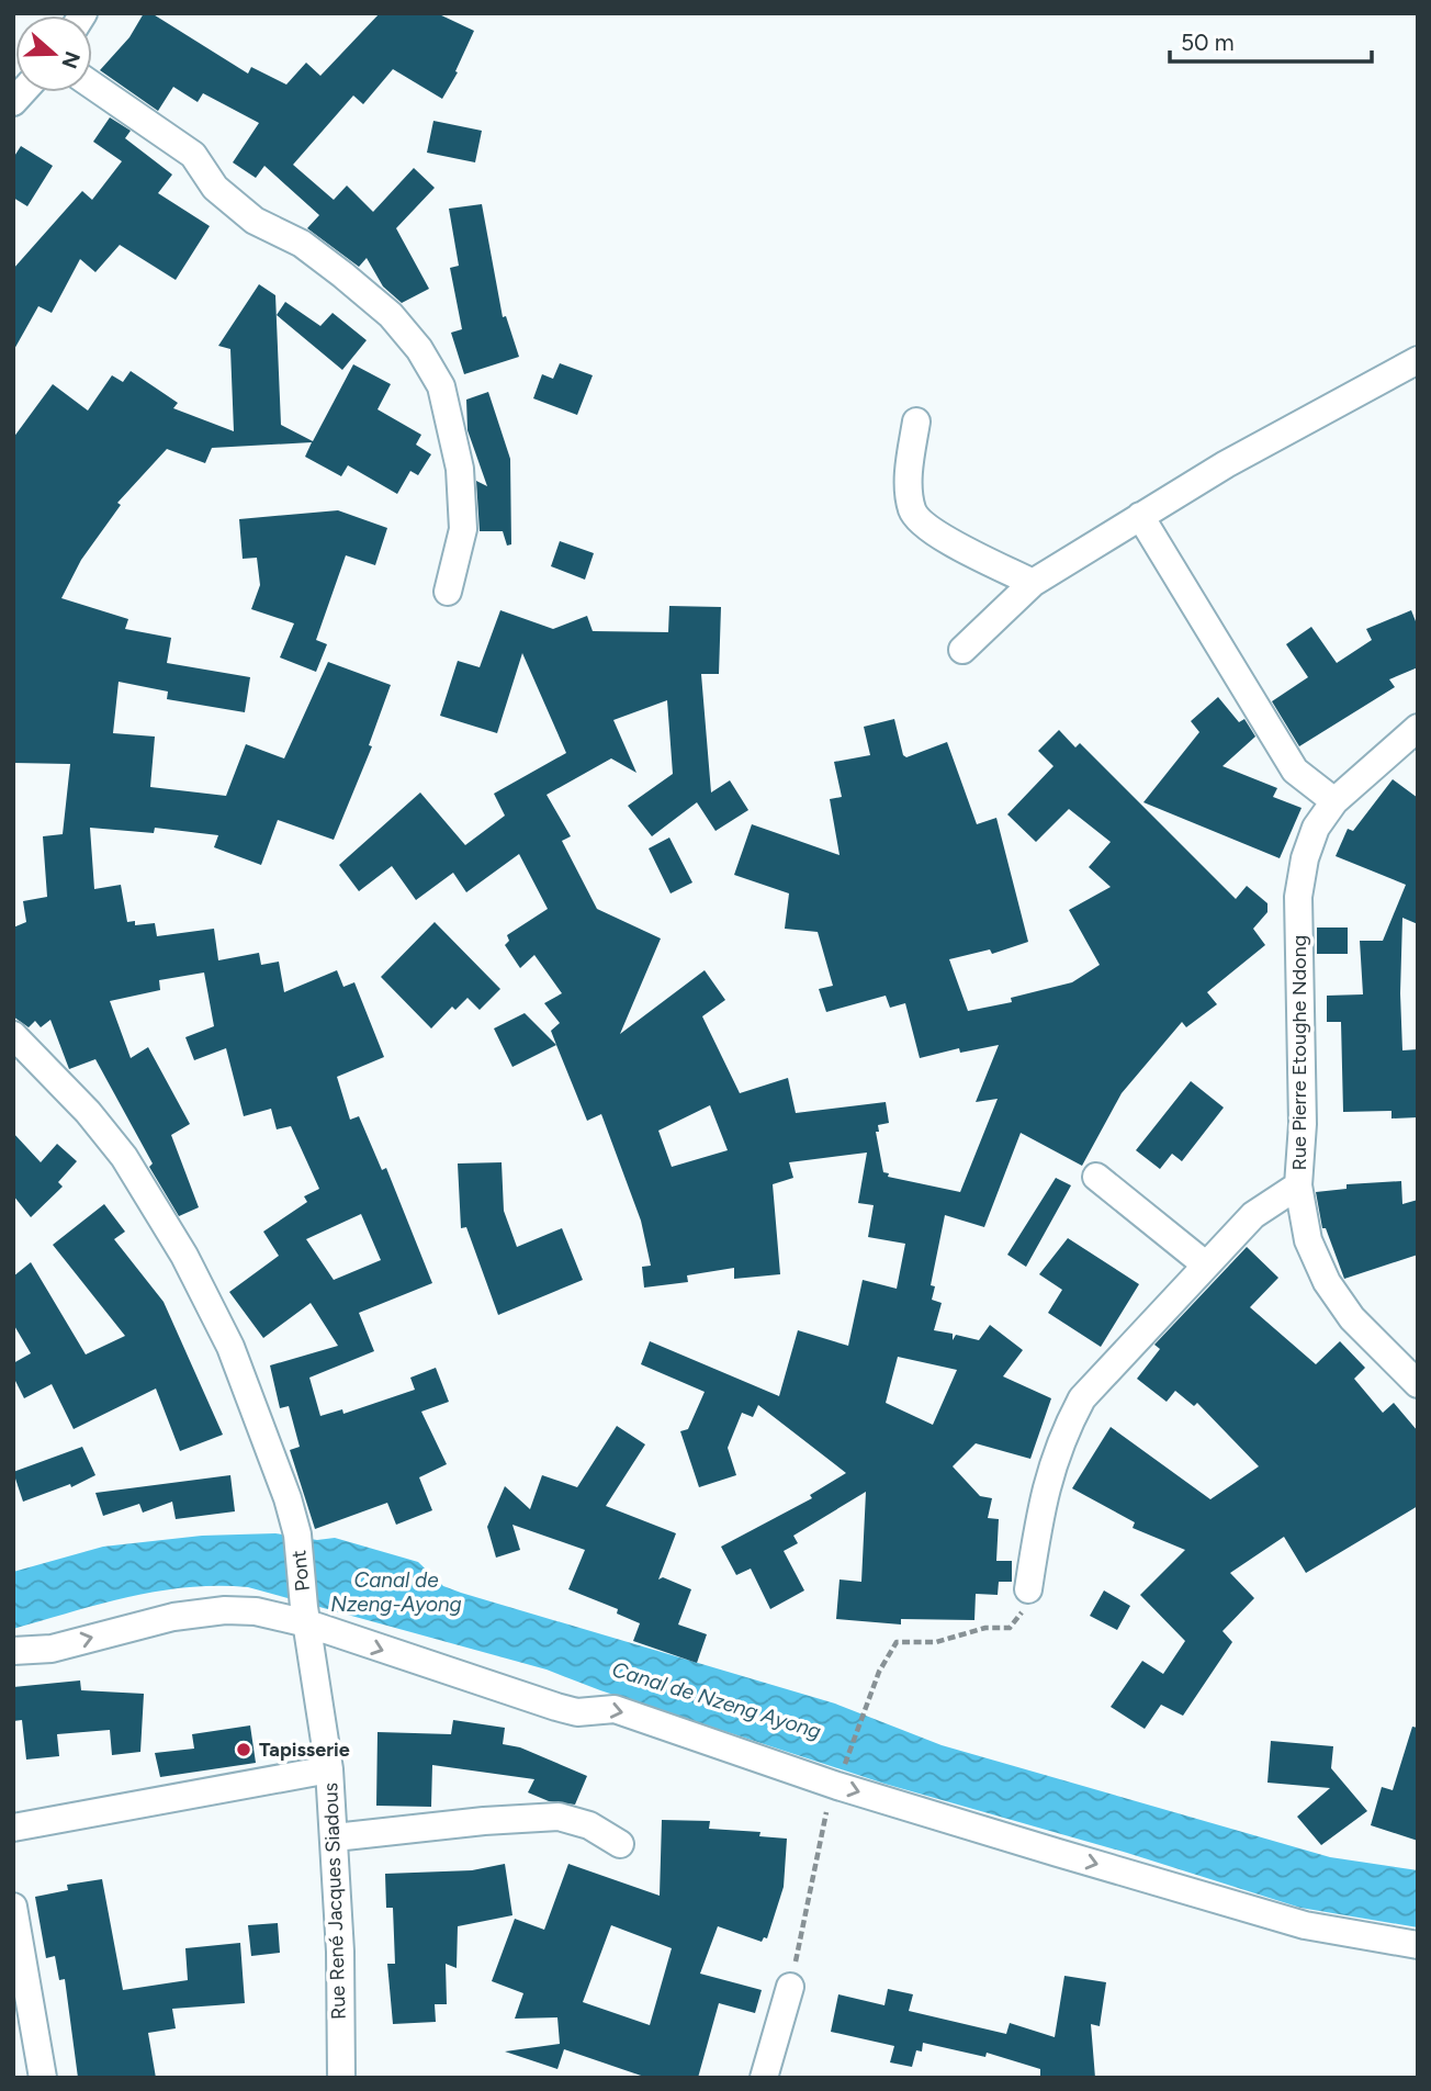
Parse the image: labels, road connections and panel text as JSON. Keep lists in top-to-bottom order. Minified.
{"streets":{"street":["Rue Pierre Etoughe Ndong","Pont","Rue René Jacques Siadous"]},"crossings":[["Pont","Rue René Jacques Siadous"]],"water":["Canal de Nzeng-Ayong","Canal de Nzeng Ayong"],"places":["Tapisserie"],"scale_bar":"50 m","north":"right"}
